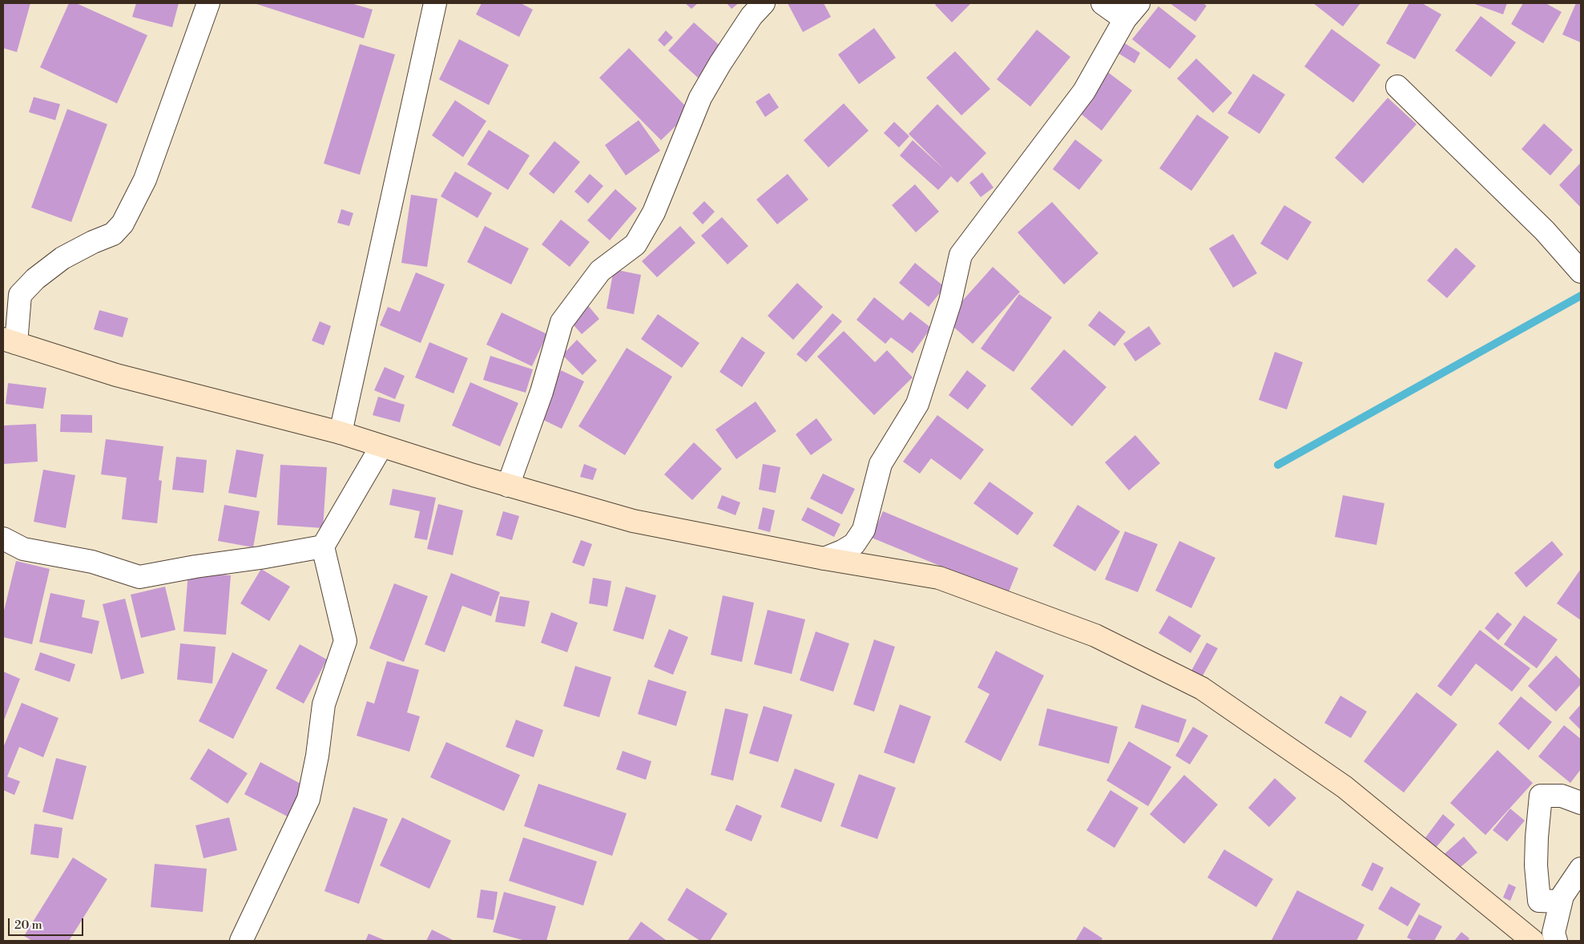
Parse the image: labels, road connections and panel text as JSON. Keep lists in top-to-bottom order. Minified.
{"scale_bar":"20 m"}
